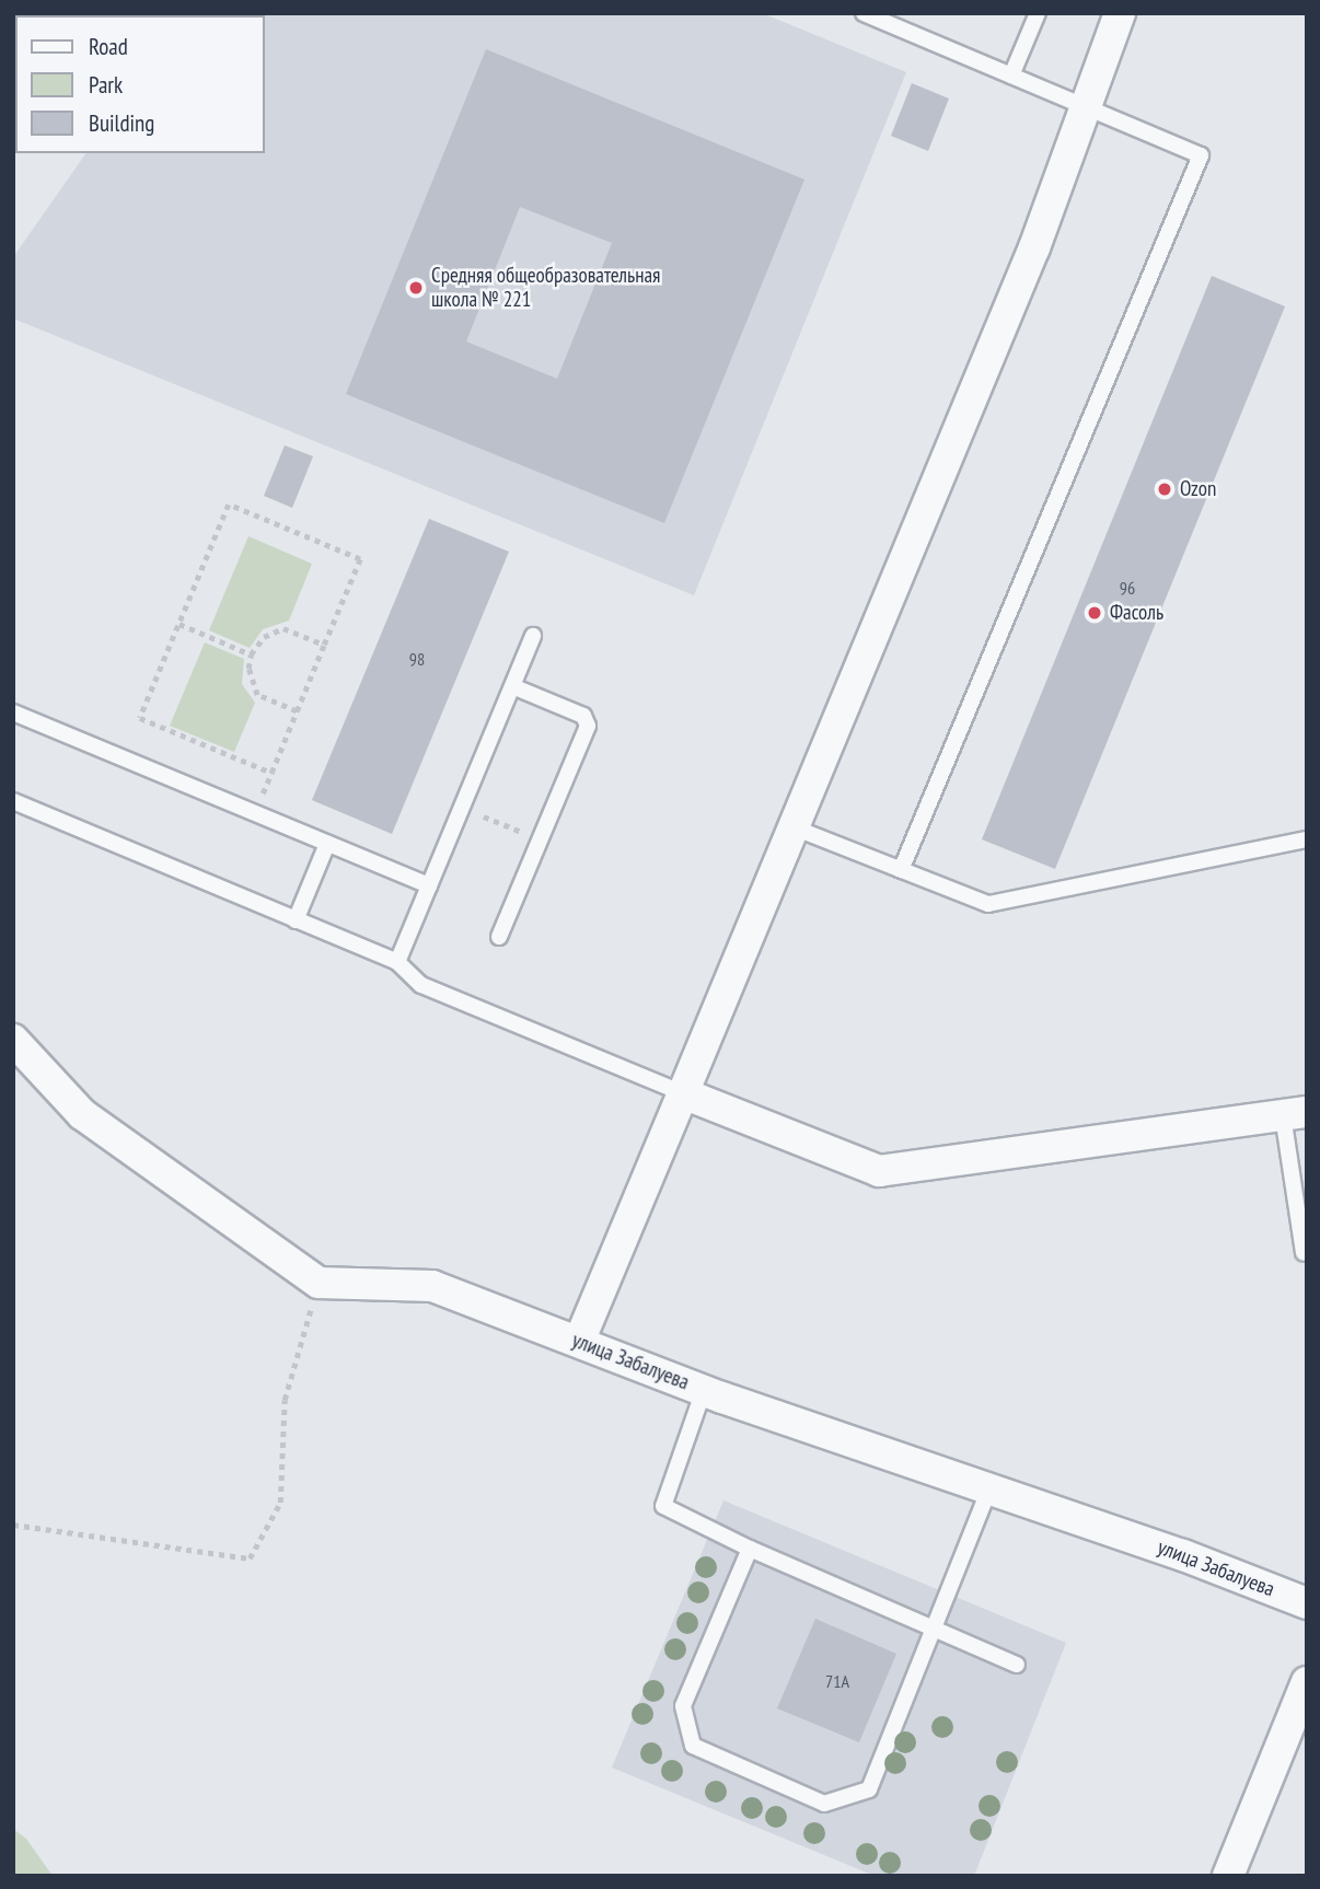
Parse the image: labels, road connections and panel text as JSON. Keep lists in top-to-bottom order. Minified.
{"streets":{"street":["улица Забалуева"]},"places":["Средняя общеобразовательная школа № 221","Ozon","Фасоль"],"house_numbers":["96","98","71А"],"legend":["Road","Park","Building"]}
